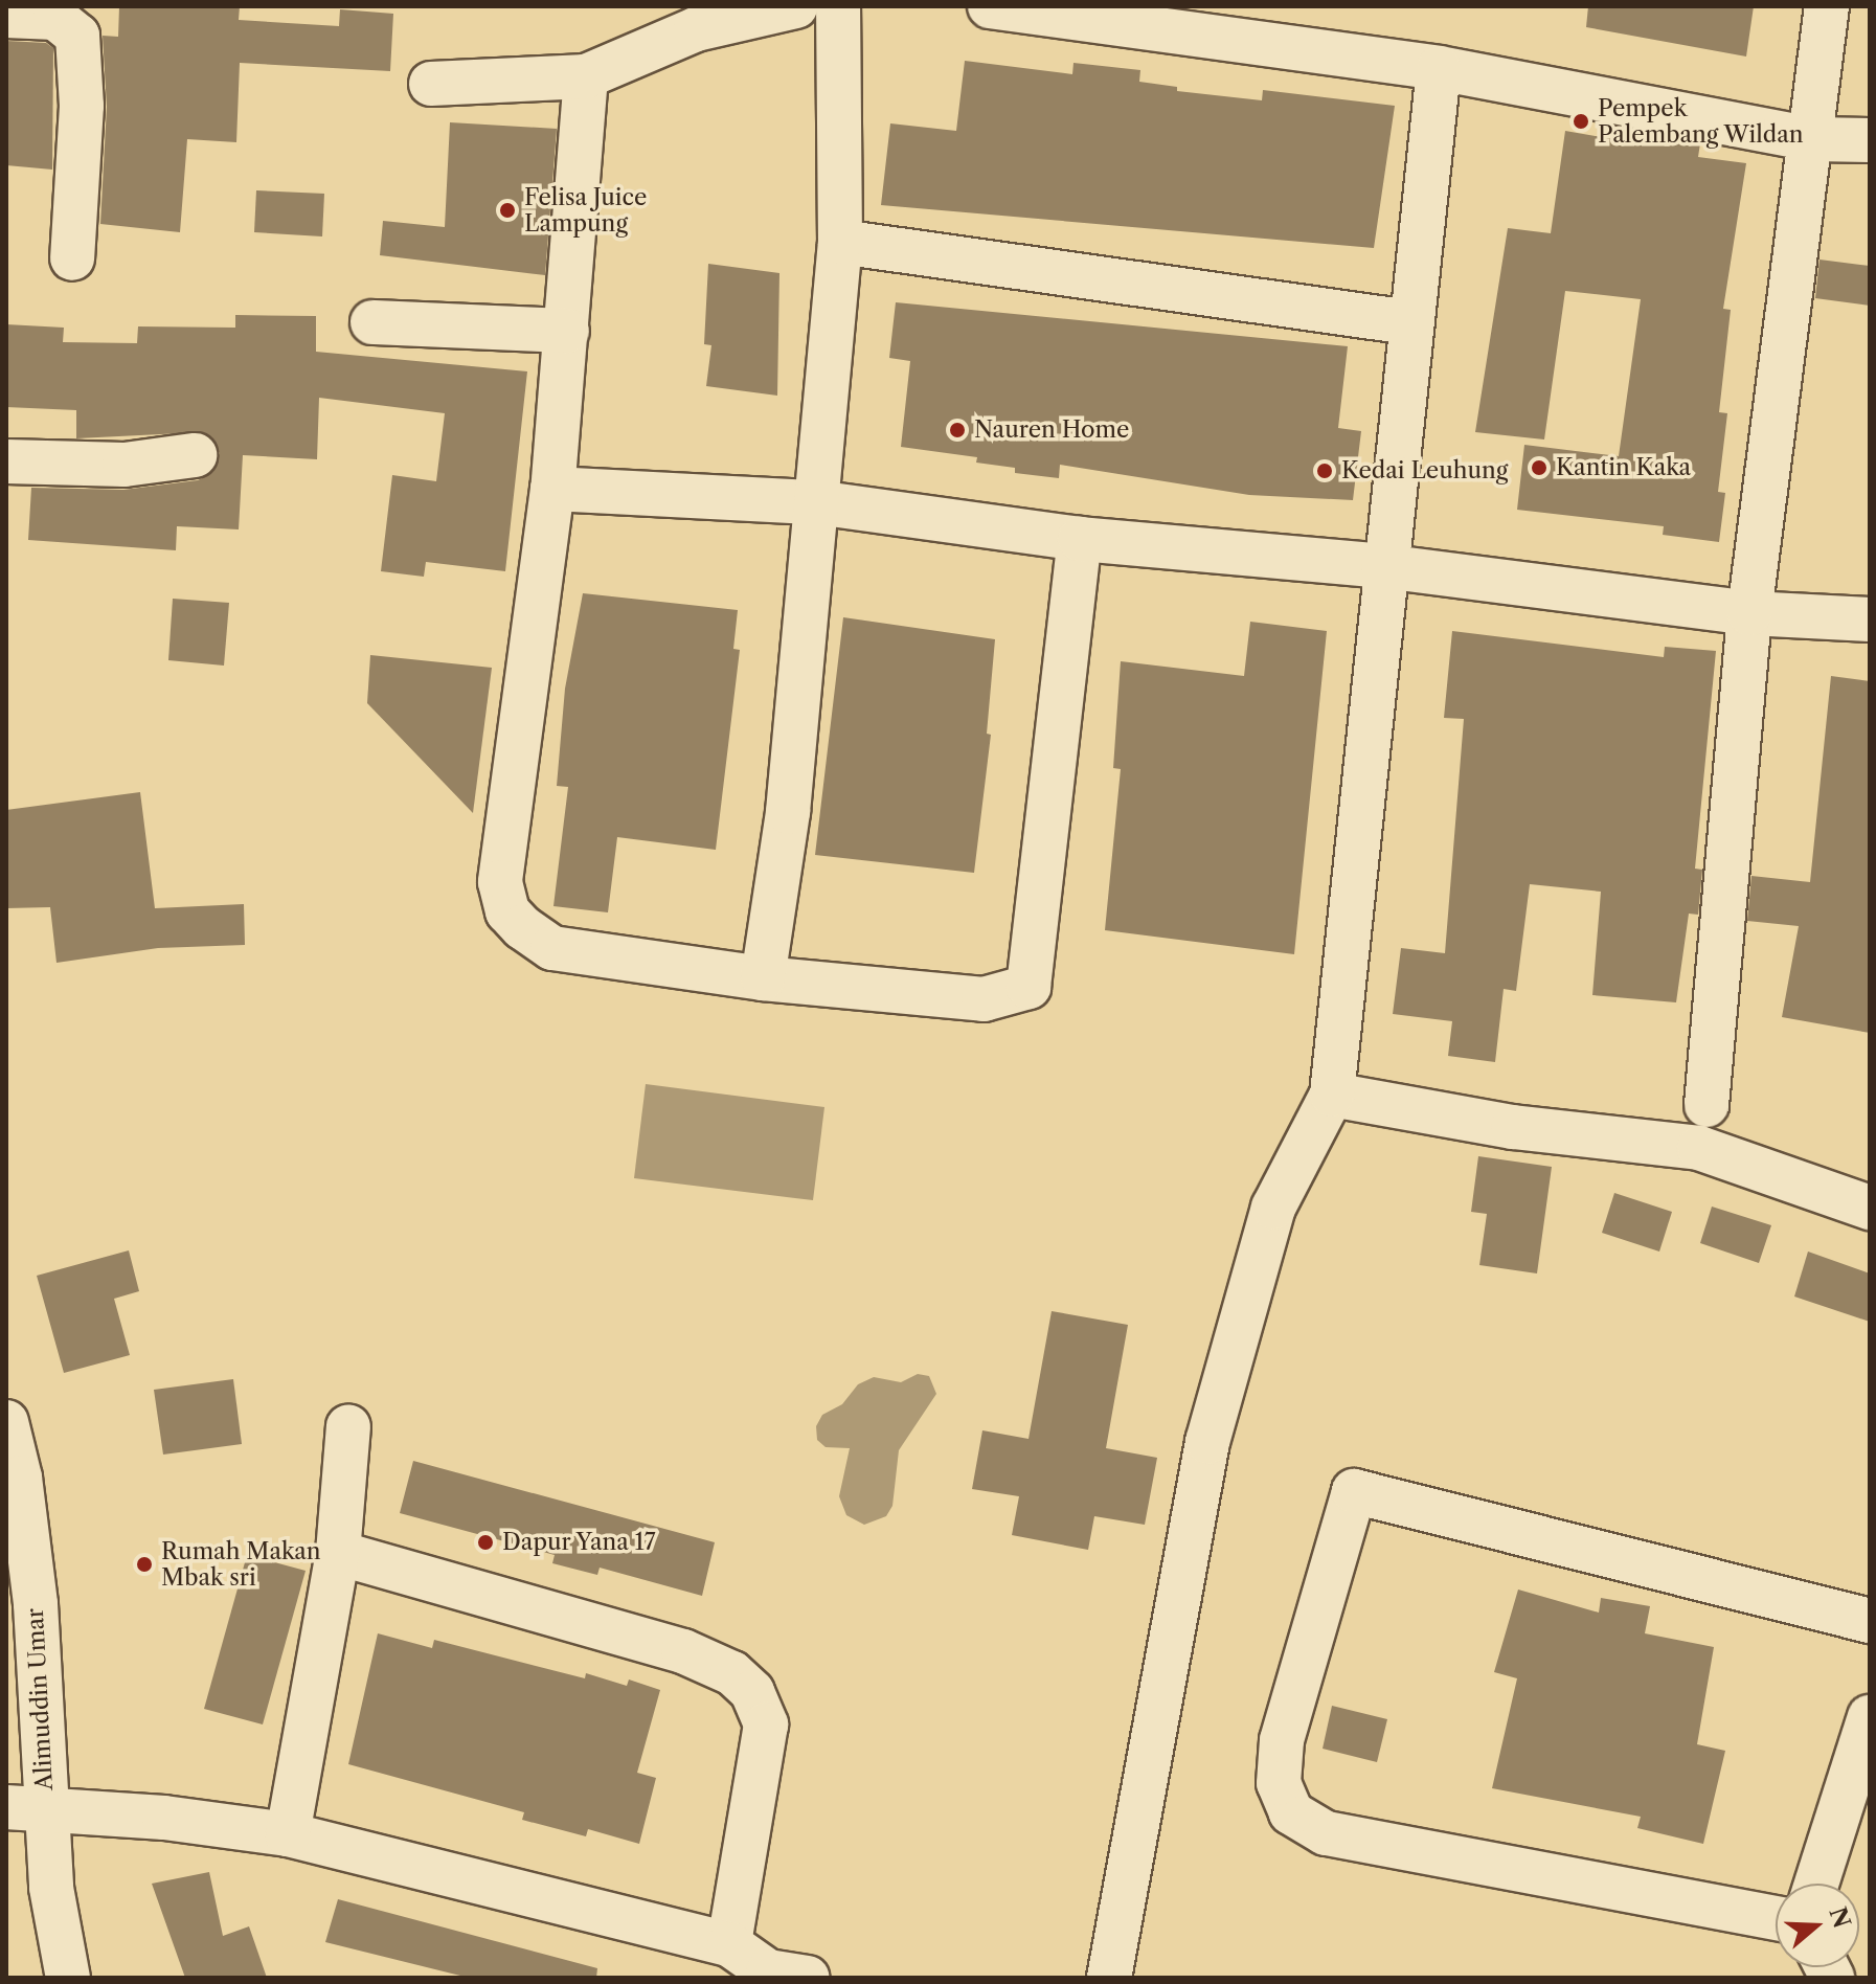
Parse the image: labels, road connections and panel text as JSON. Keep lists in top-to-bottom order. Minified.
{"streets":{"street":["Alimuddin Umar"]},"places":["Pempek Palembang Wildan","Felisa Juice Lampung","Nauren Home","Kantin Kaka","Kedai Leuhung","Dapur Yana 17","Rumah Makan Mbak sri"],"north":"right"}
